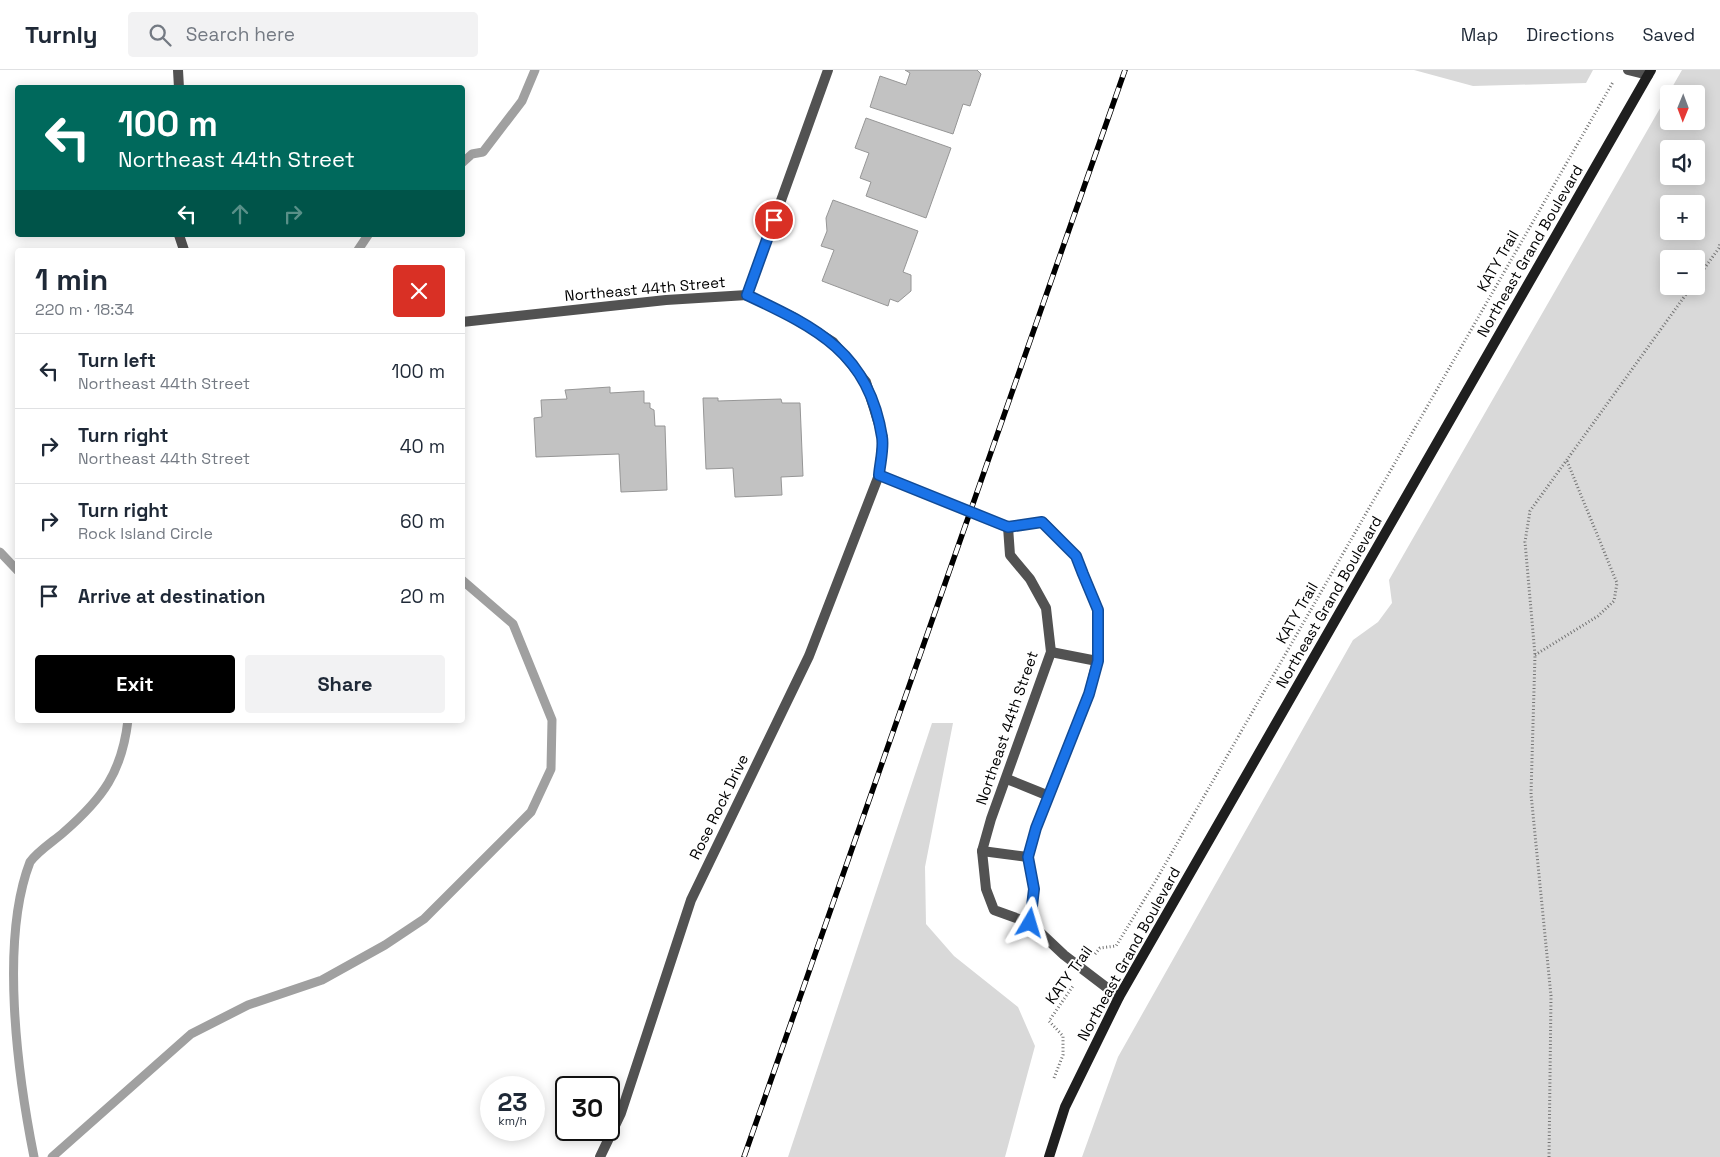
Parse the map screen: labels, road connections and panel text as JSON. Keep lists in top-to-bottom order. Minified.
{"streets":{"street":["Northeast Grand Boulevard","Northeast 44th Street","Rose Rock Drive"],"path":["KATY Trail"]},"crossings":[["Northeast Grand Boulevard","Northeast 44th Street"],["KATY Trail","Northeast 44th Street"],["Northeast 44th Street","Rose Rock Drive"]],"north":"bottom","page":{"header":"Turnly","search":"Search here","nav":["Map","Directions","Saved"],"map_buttons":["+","−"],"turn":["100 m","Northeast 44th Street"],"heading":["1 min","220 m · 18:34"],"list":[{"name":"Turn left","note":"Northeast 44th Street","value":"100 m"},{"name":"Turn right","note":"Northeast 44th Street","value":"40 m"},{"name":"Turn right","note":"Rock Island Circle","value":"60 m"},{"name":"Arrive at destination","value":"20 m"}],"buttons":["Exit","Share"],"speed":"23 km/h","limit":"30"}}
